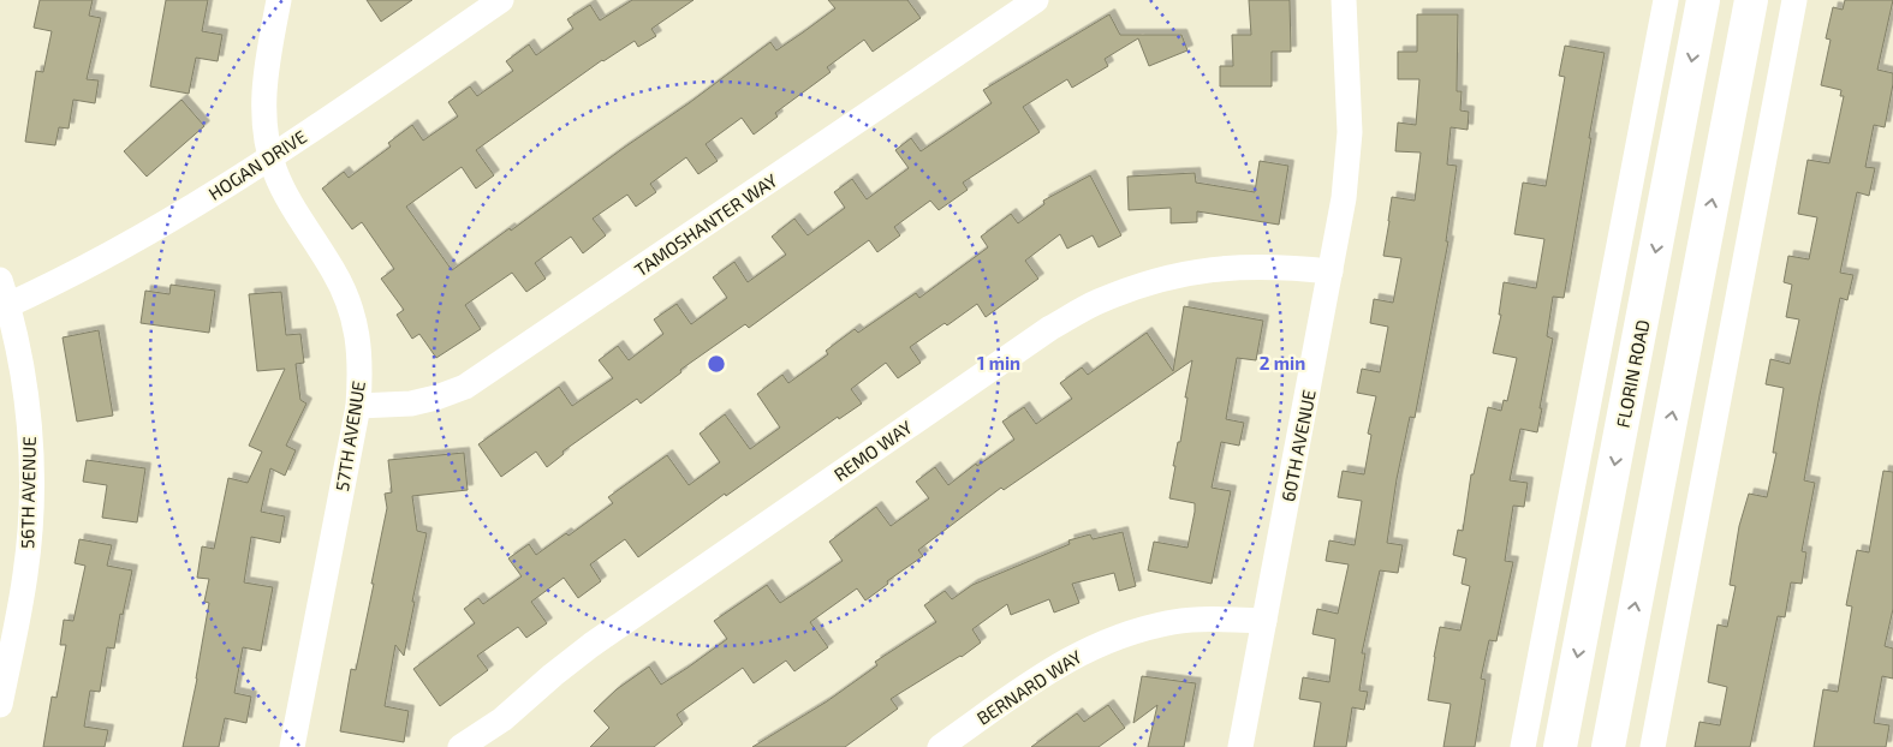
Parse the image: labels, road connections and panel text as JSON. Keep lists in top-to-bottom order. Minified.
{"streets":{"main road":["FLORIN ROAD"],"street":["HOGAN DRIVE","TAMOSHANTER WAY","57TH AVENUE","60TH AVENUE","REMO WAY","56TH AVENUE","BERNARD WAY"]},"crossings":[["HOGAN DRIVE","57TH AVENUE"],["HOGAN DRIVE","56TH AVENUE"],["TAMOSHANTER WAY","57TH AVENUE"],["60TH AVENUE","REMO WAY"],["60TH AVENUE","BERNARD WAY"]],"rings":["1 min","2 min"]}
